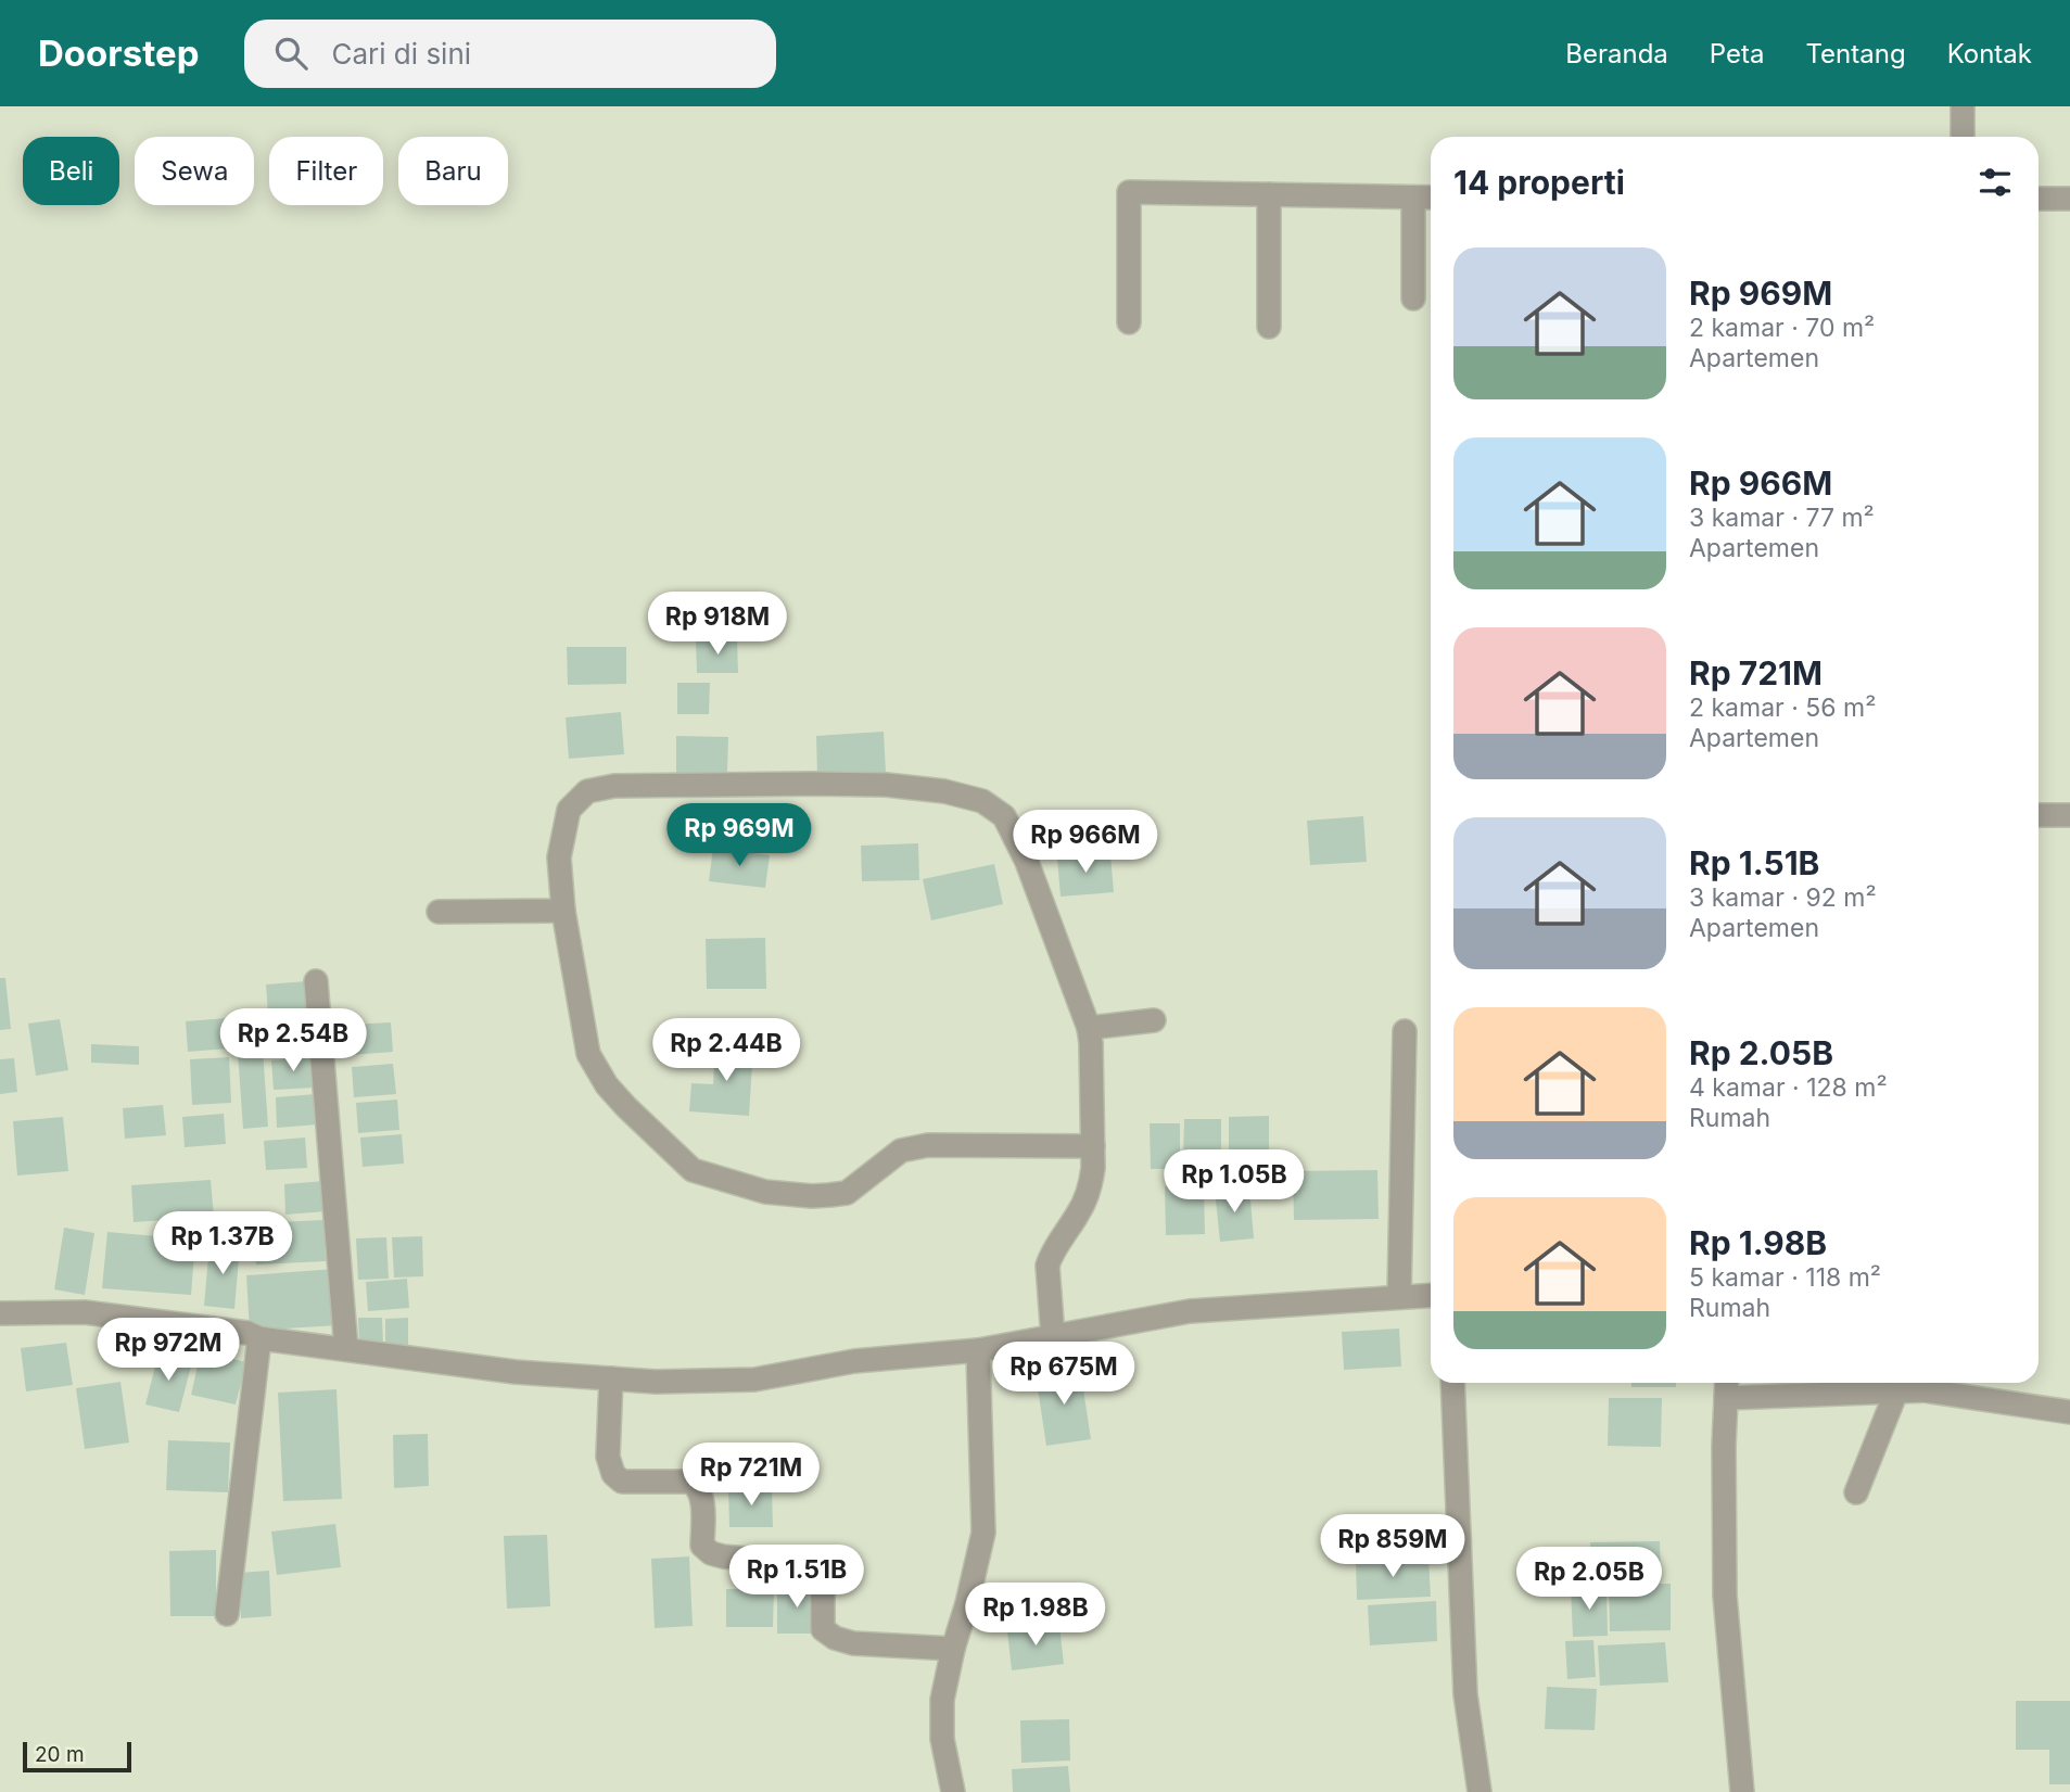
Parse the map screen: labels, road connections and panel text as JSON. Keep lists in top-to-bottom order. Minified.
{"scale_bar":"20 m","page":{"header":"Doorstep","search":"Cari di sini","nav":["Beranda","Peta","Tentang","Kontak"],"chip":["Beli","Sewa","Filter","Baru"],"heading":"14 properti","list":[{"name":"Rp 969M","note":"2 kamar · 70 m² · Apartemen"},{"name":"Rp 966M","note":"3 kamar · 77 m² · Apartemen"},{"name":"Rp 721M","note":"2 kamar · 56 m² · Apartemen"},{"name":"Rp 1.51B","note":"3 kamar · 92 m² · Apartemen"},{"name":"Rp 2.05B","note":"4 kamar · 128 m² · Rumah"},{"name":"Rp 1.98B","note":"5 kamar · 118 m² · Rumah"}],"price":["Rp 918M","Rp 969M","Rp 966M","Rp 2.54B","Rp 2.44B","Rp 1.05B","Rp 1.37B","Rp 972M","Rp 675M","Rp 721M","Rp 859M","Rp 1.51B","Rp 2.05B","Rp 1.98B"],"scale":"20 m"}}
